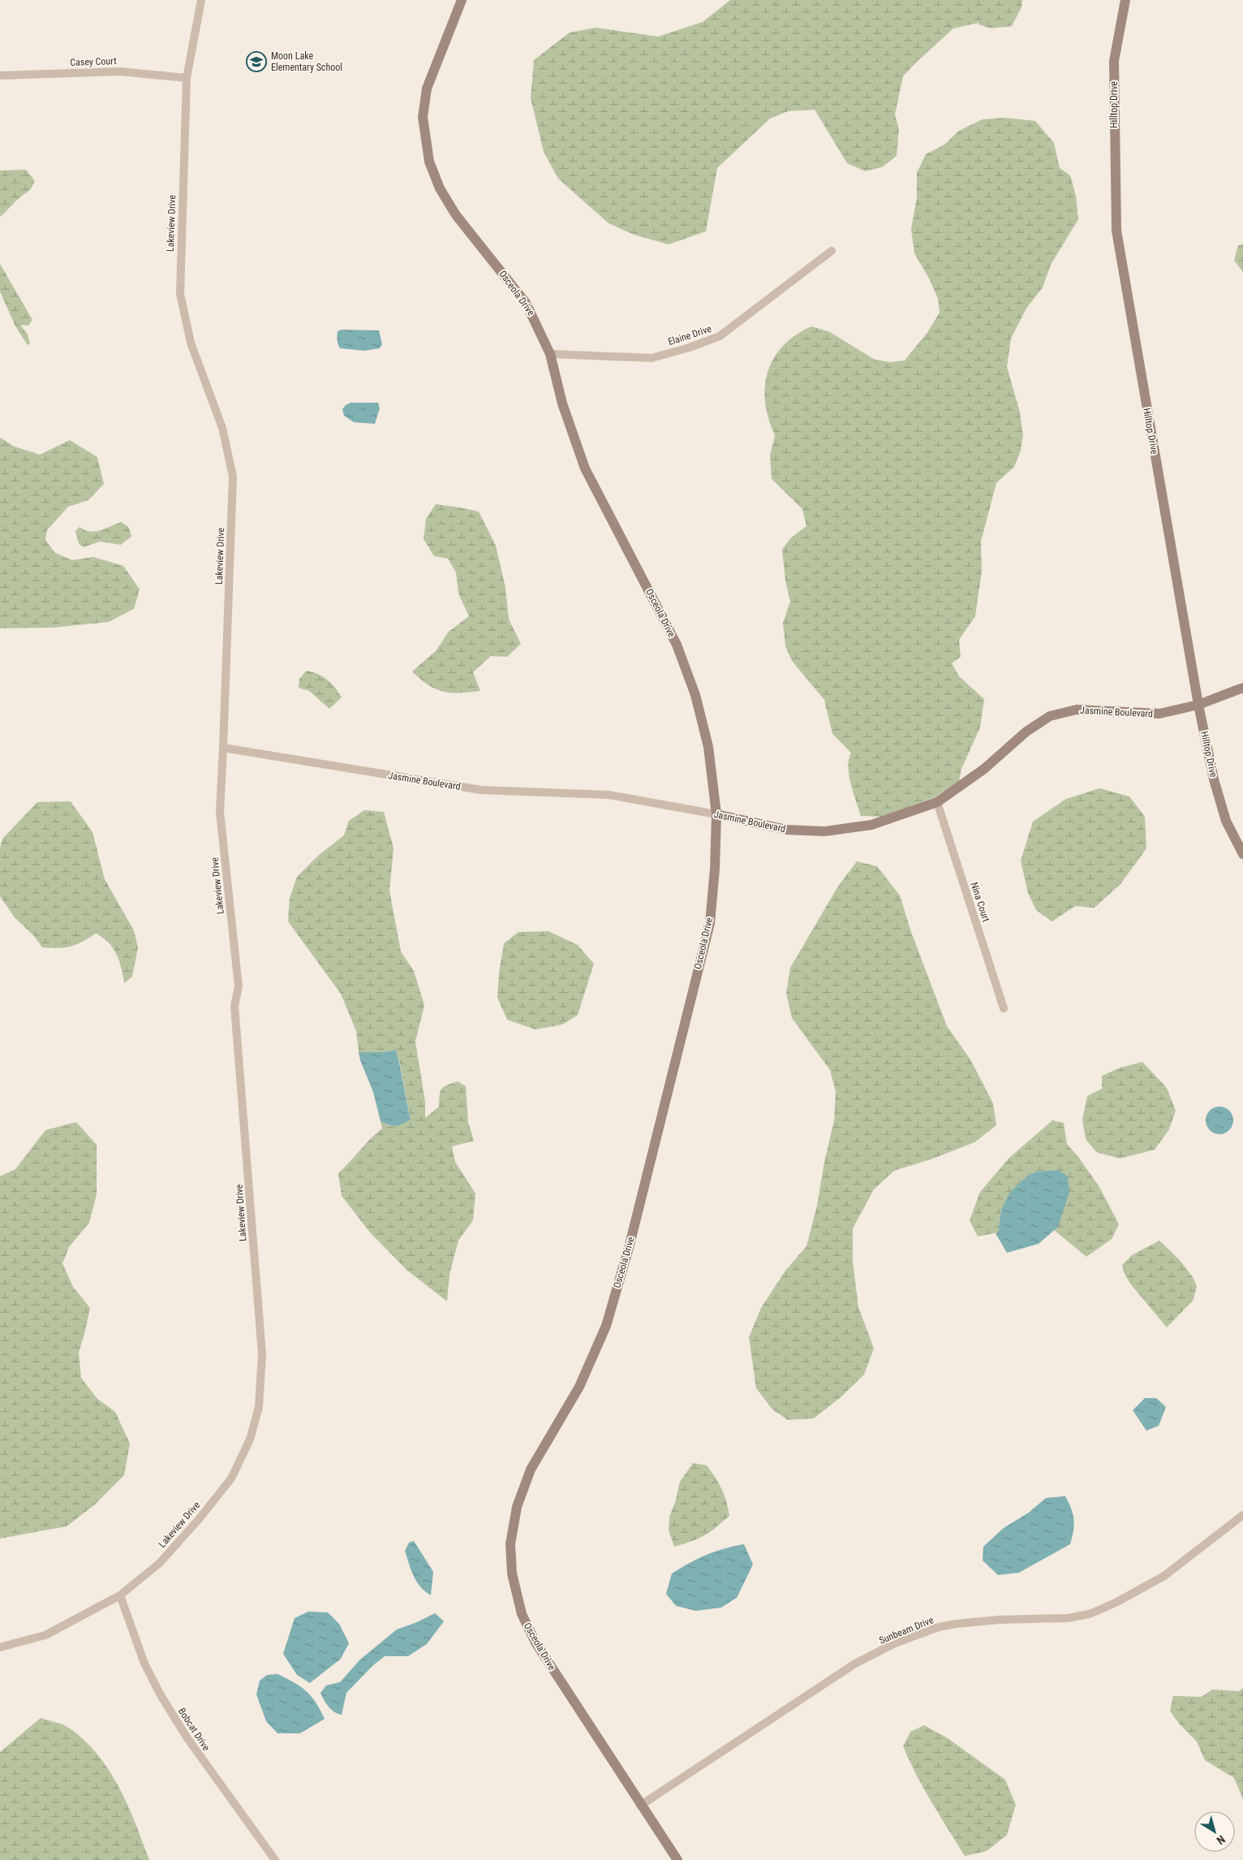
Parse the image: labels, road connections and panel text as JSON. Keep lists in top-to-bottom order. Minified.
{"streets":{"street":["Casey Court","Hilltop Drive","Lakeview Drive","Osceola Drive","Elaine Drive","Jasmine Boulevard","Nina Court","Sunbeam Drive","Bobcat Drive"]},"crossings":[["Casey Court","Lakeview Drive"],["Hilltop Drive","Jasmine Boulevard"],["Lakeview Drive","Jasmine Boulevard"],["Lakeview Drive","Bobcat Drive"],["Osceola Drive","Elaine Drive"],["Osceola Drive","Jasmine Boulevard"],["Osceola Drive","Sunbeam Drive"],["Jasmine Boulevard","Nina Court"]],"places":{"school or university":["Moon Lake Elementary School"]},"north":"bottom right"}
